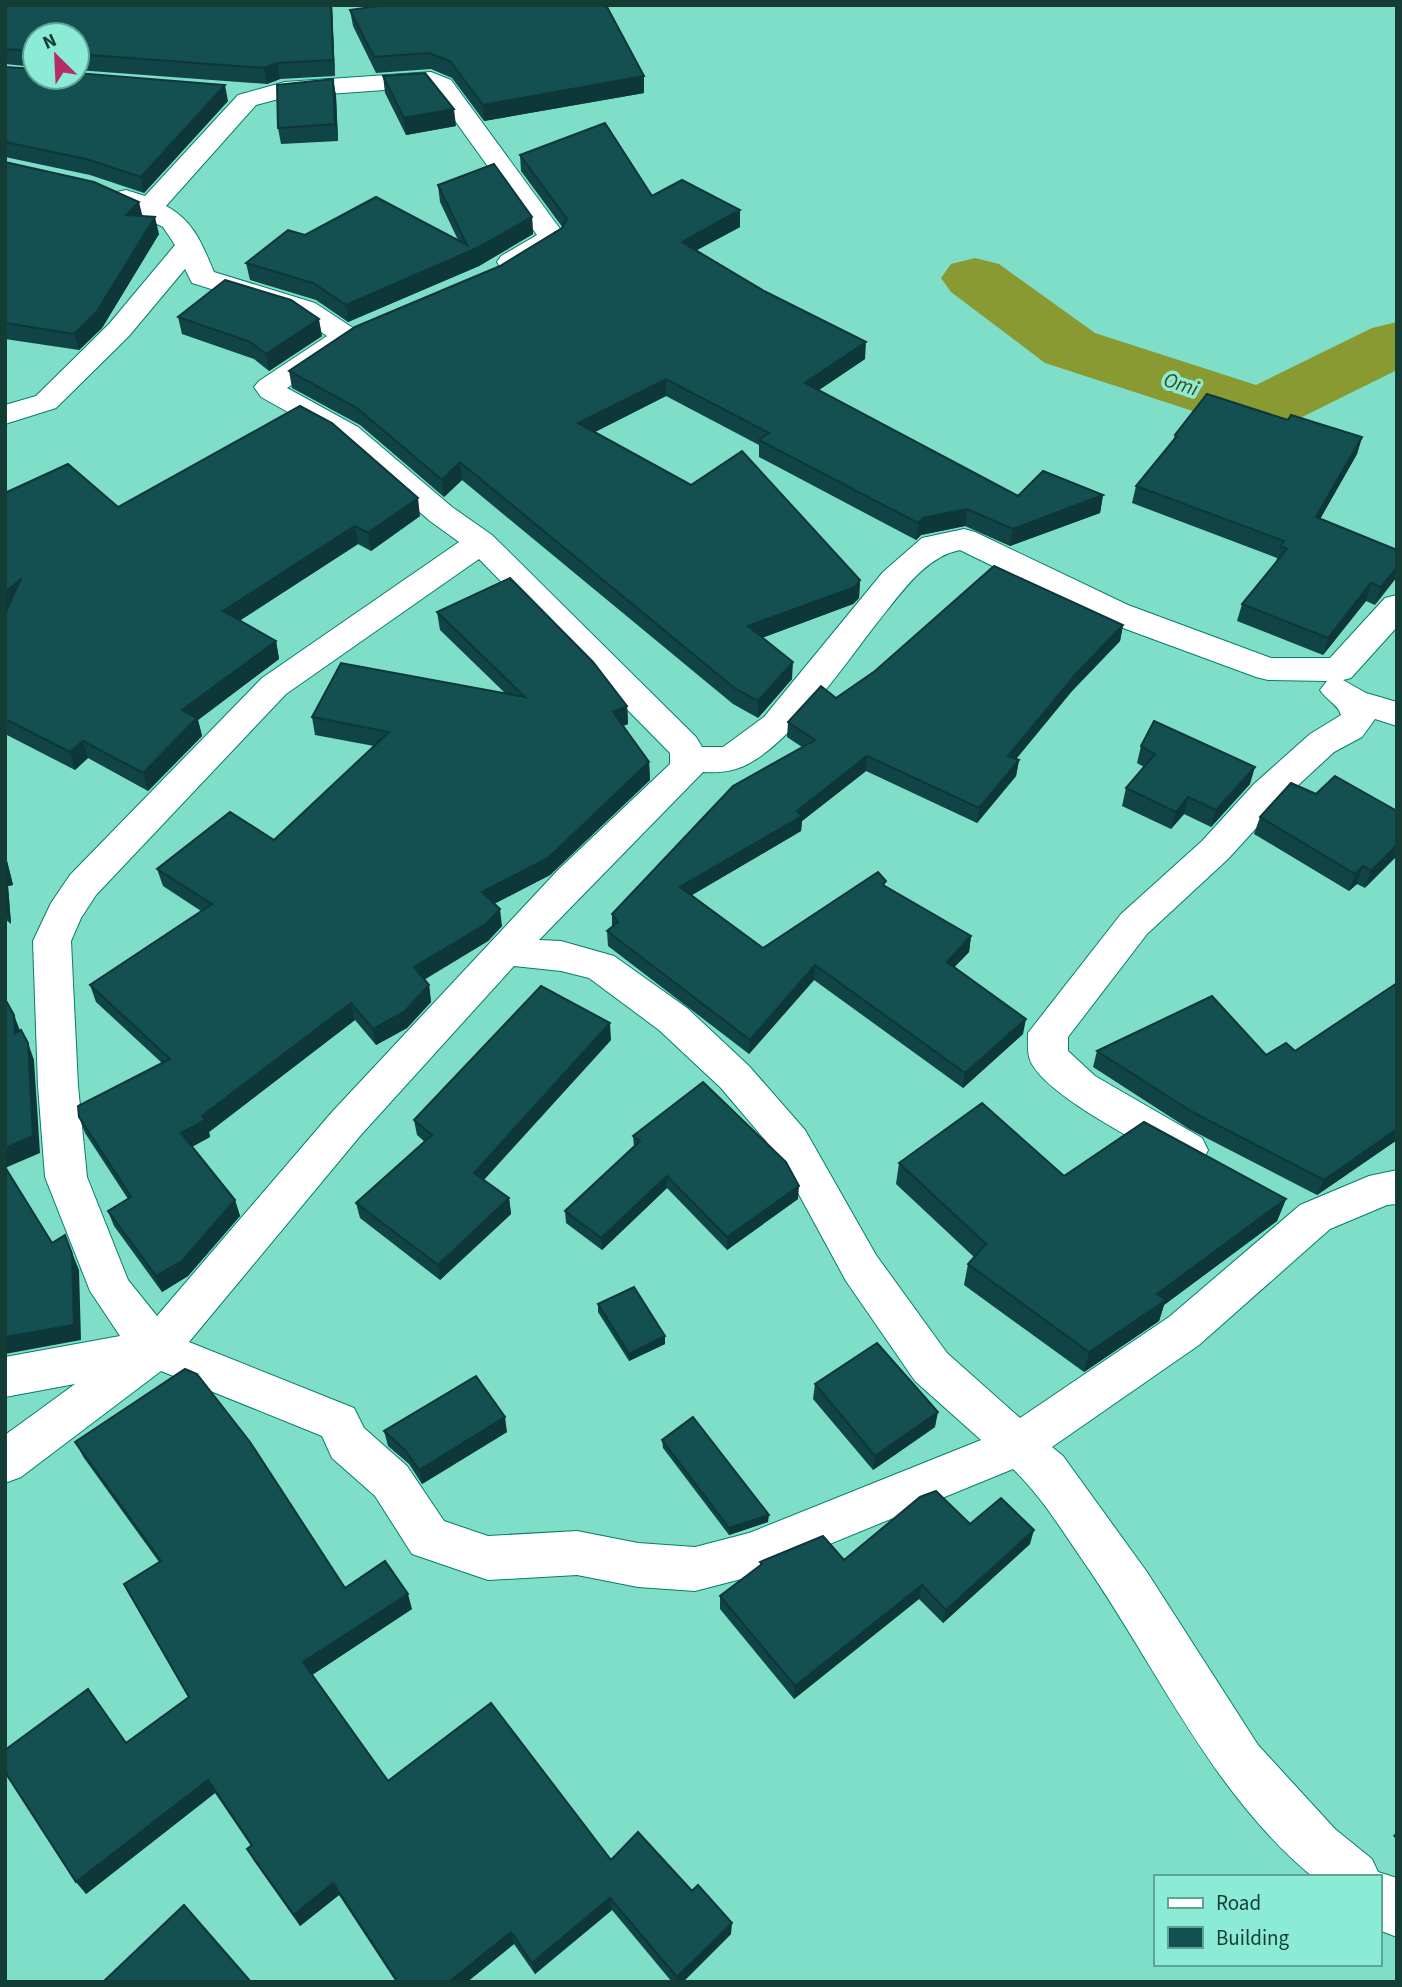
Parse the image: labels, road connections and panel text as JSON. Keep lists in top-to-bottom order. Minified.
{"water":["Omi"],"legend":["Road","Building"],"north":"top left"}
